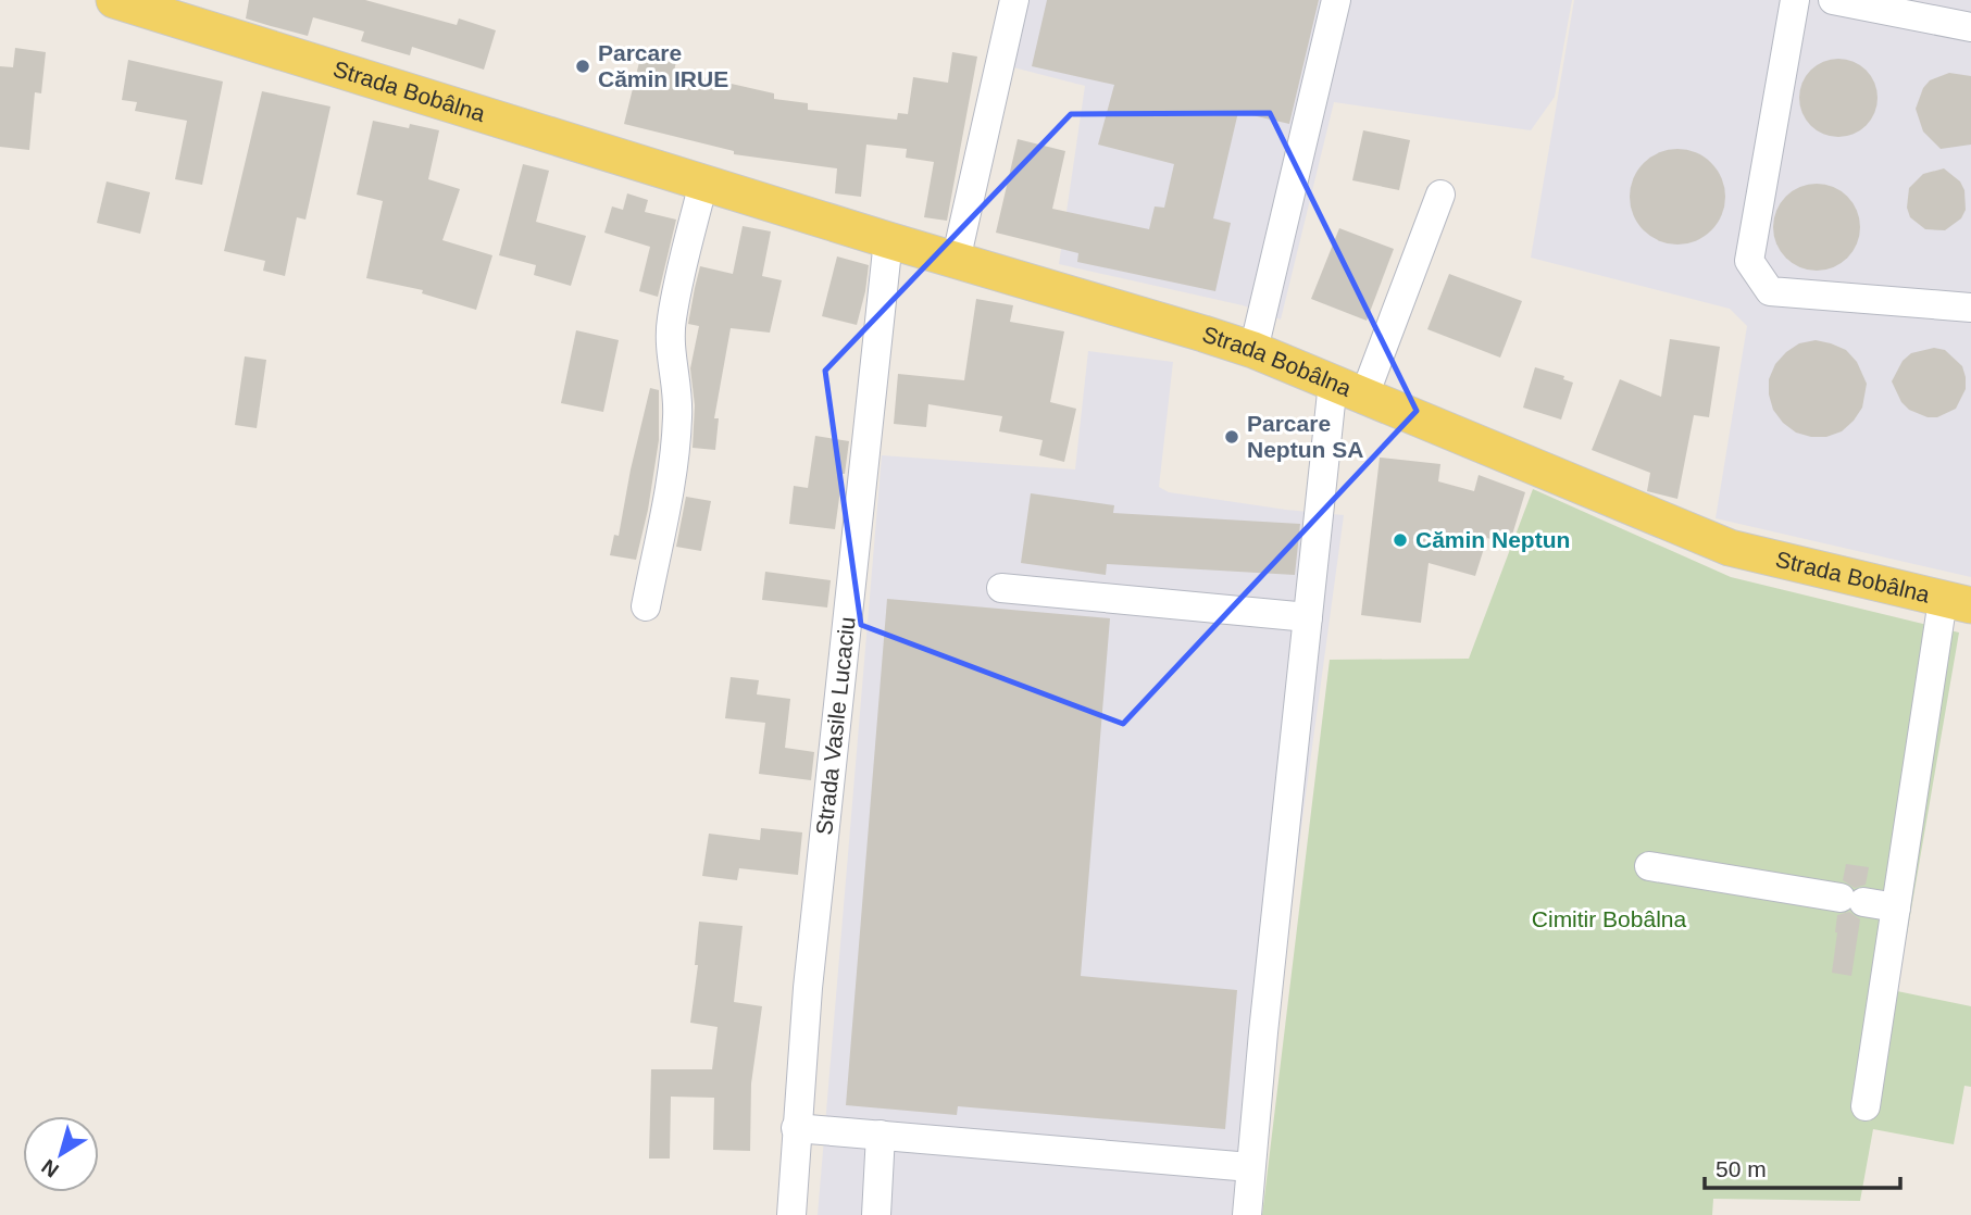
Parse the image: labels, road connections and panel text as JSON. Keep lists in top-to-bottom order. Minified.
{"streets":{"main road":["Strada Bobâlna"],"street":["Strada Vasile Lucaciu"]},"crossings":[["Strada Bobâlna","Strada Vasile Lucaciu"]],"parks":["Cimitir Bobâlna"],"places":["Parcare Cămin IRUE","Parcare Neptun SA","Cămin Neptun"],"scale_bar":"50 m","north":"bottom left"}
